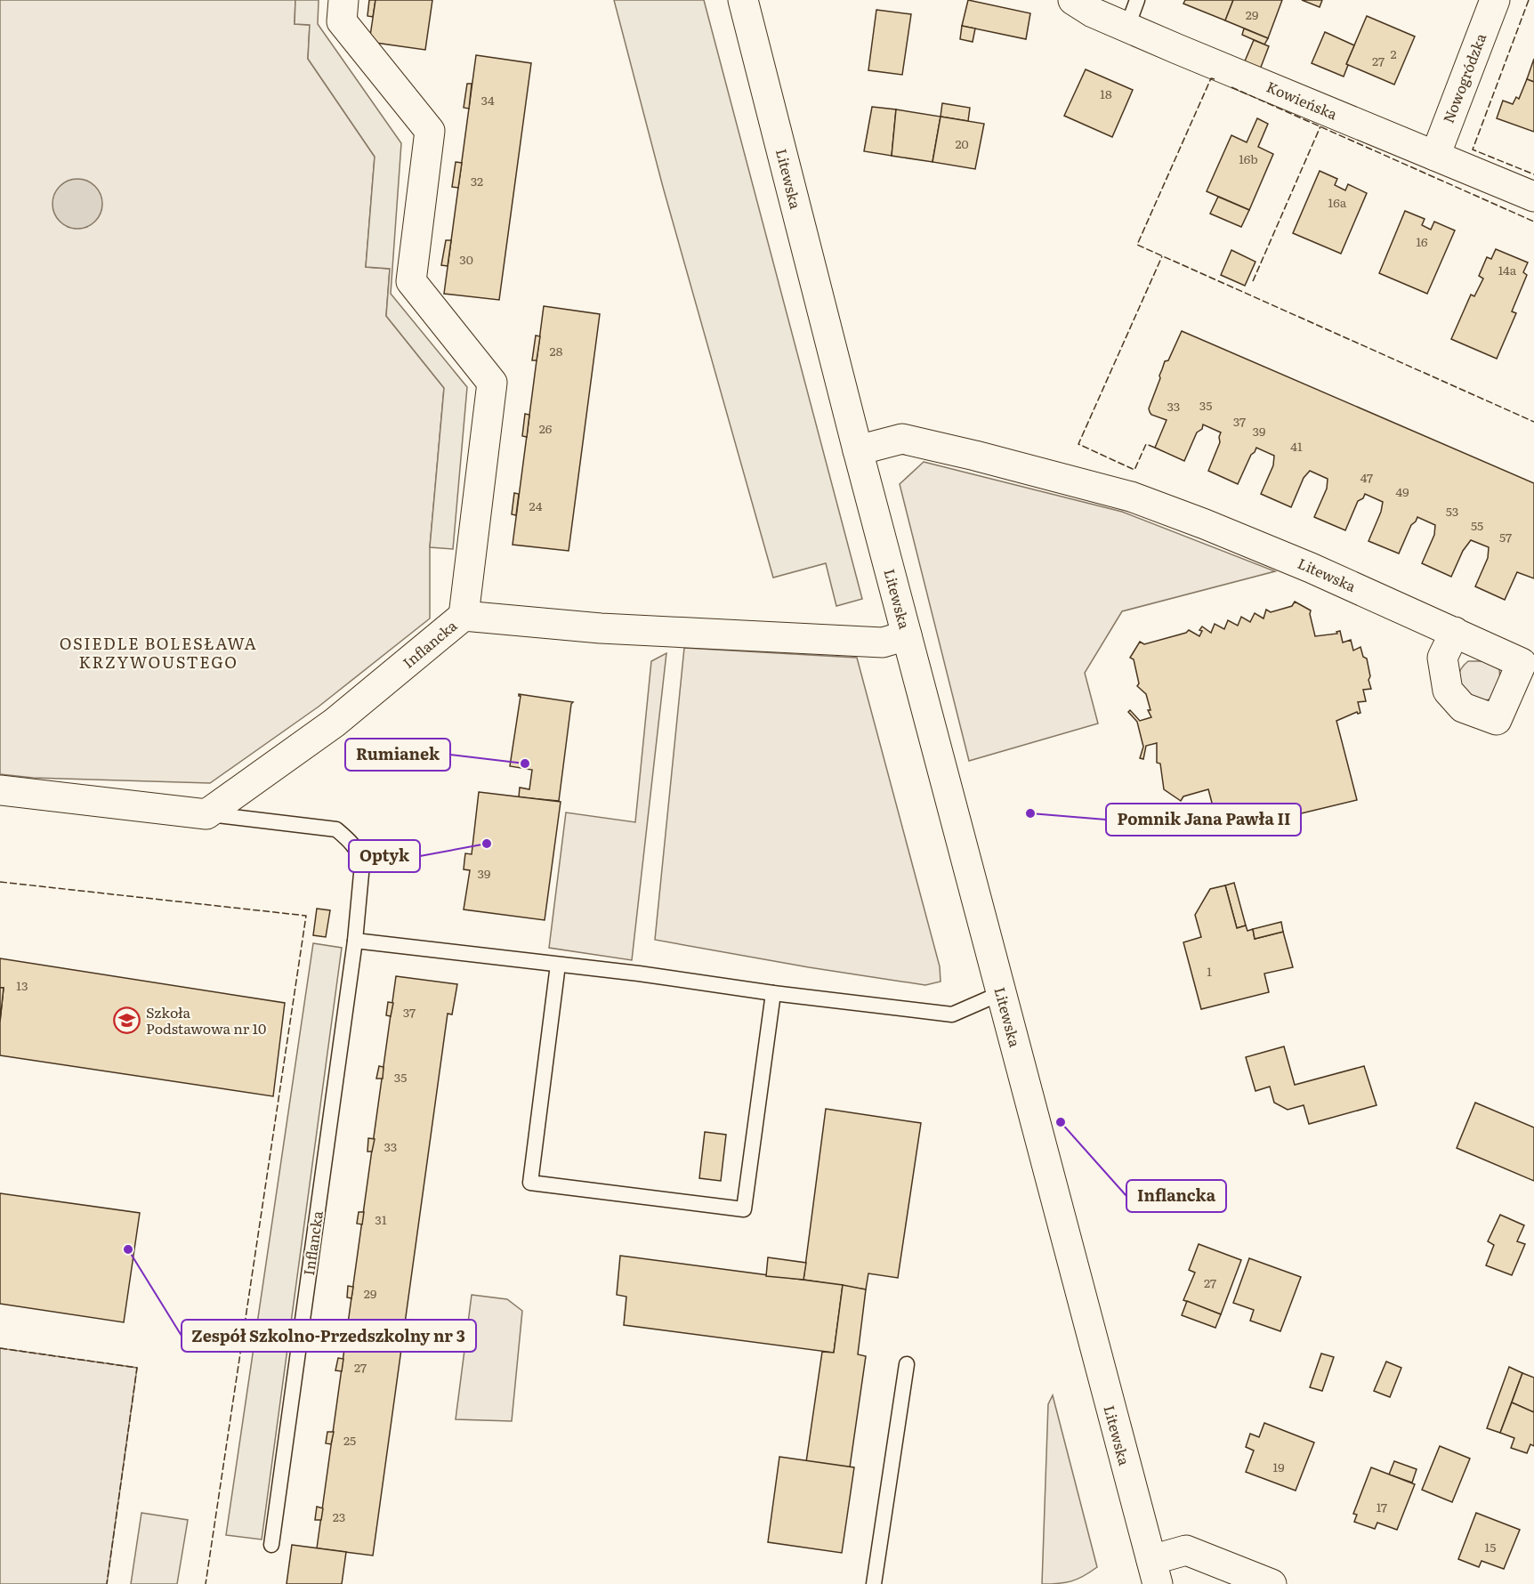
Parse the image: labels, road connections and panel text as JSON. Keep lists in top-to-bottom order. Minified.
{"streets":{"street":["Nowogródzka","Kowieńska","Litewska","Inflancka"]},"crossings":[["Nowogródzka","Kowieńska"],["Litewska","Inflancka"]],"districts":["OSIEDLE BOLESŁAWA KRZYWOUSTEGO"],"places":{"other":["Rumianek","Pomnik Jana Pawła II","Optyk","Inflancka","Zespół Szkolno-Przedszkolny nr 3"],"school or university":["Szkoła Podstawowa nr 10"]},"house_numbers":["29","2","27","18","34","20","16b","32","16a","16","30","14a","28","35","33","37","26","39","41","47","49","24","53","55","57","39","1","13","37","35","33","31","27","29","27","25","19","17","23","15"]}
